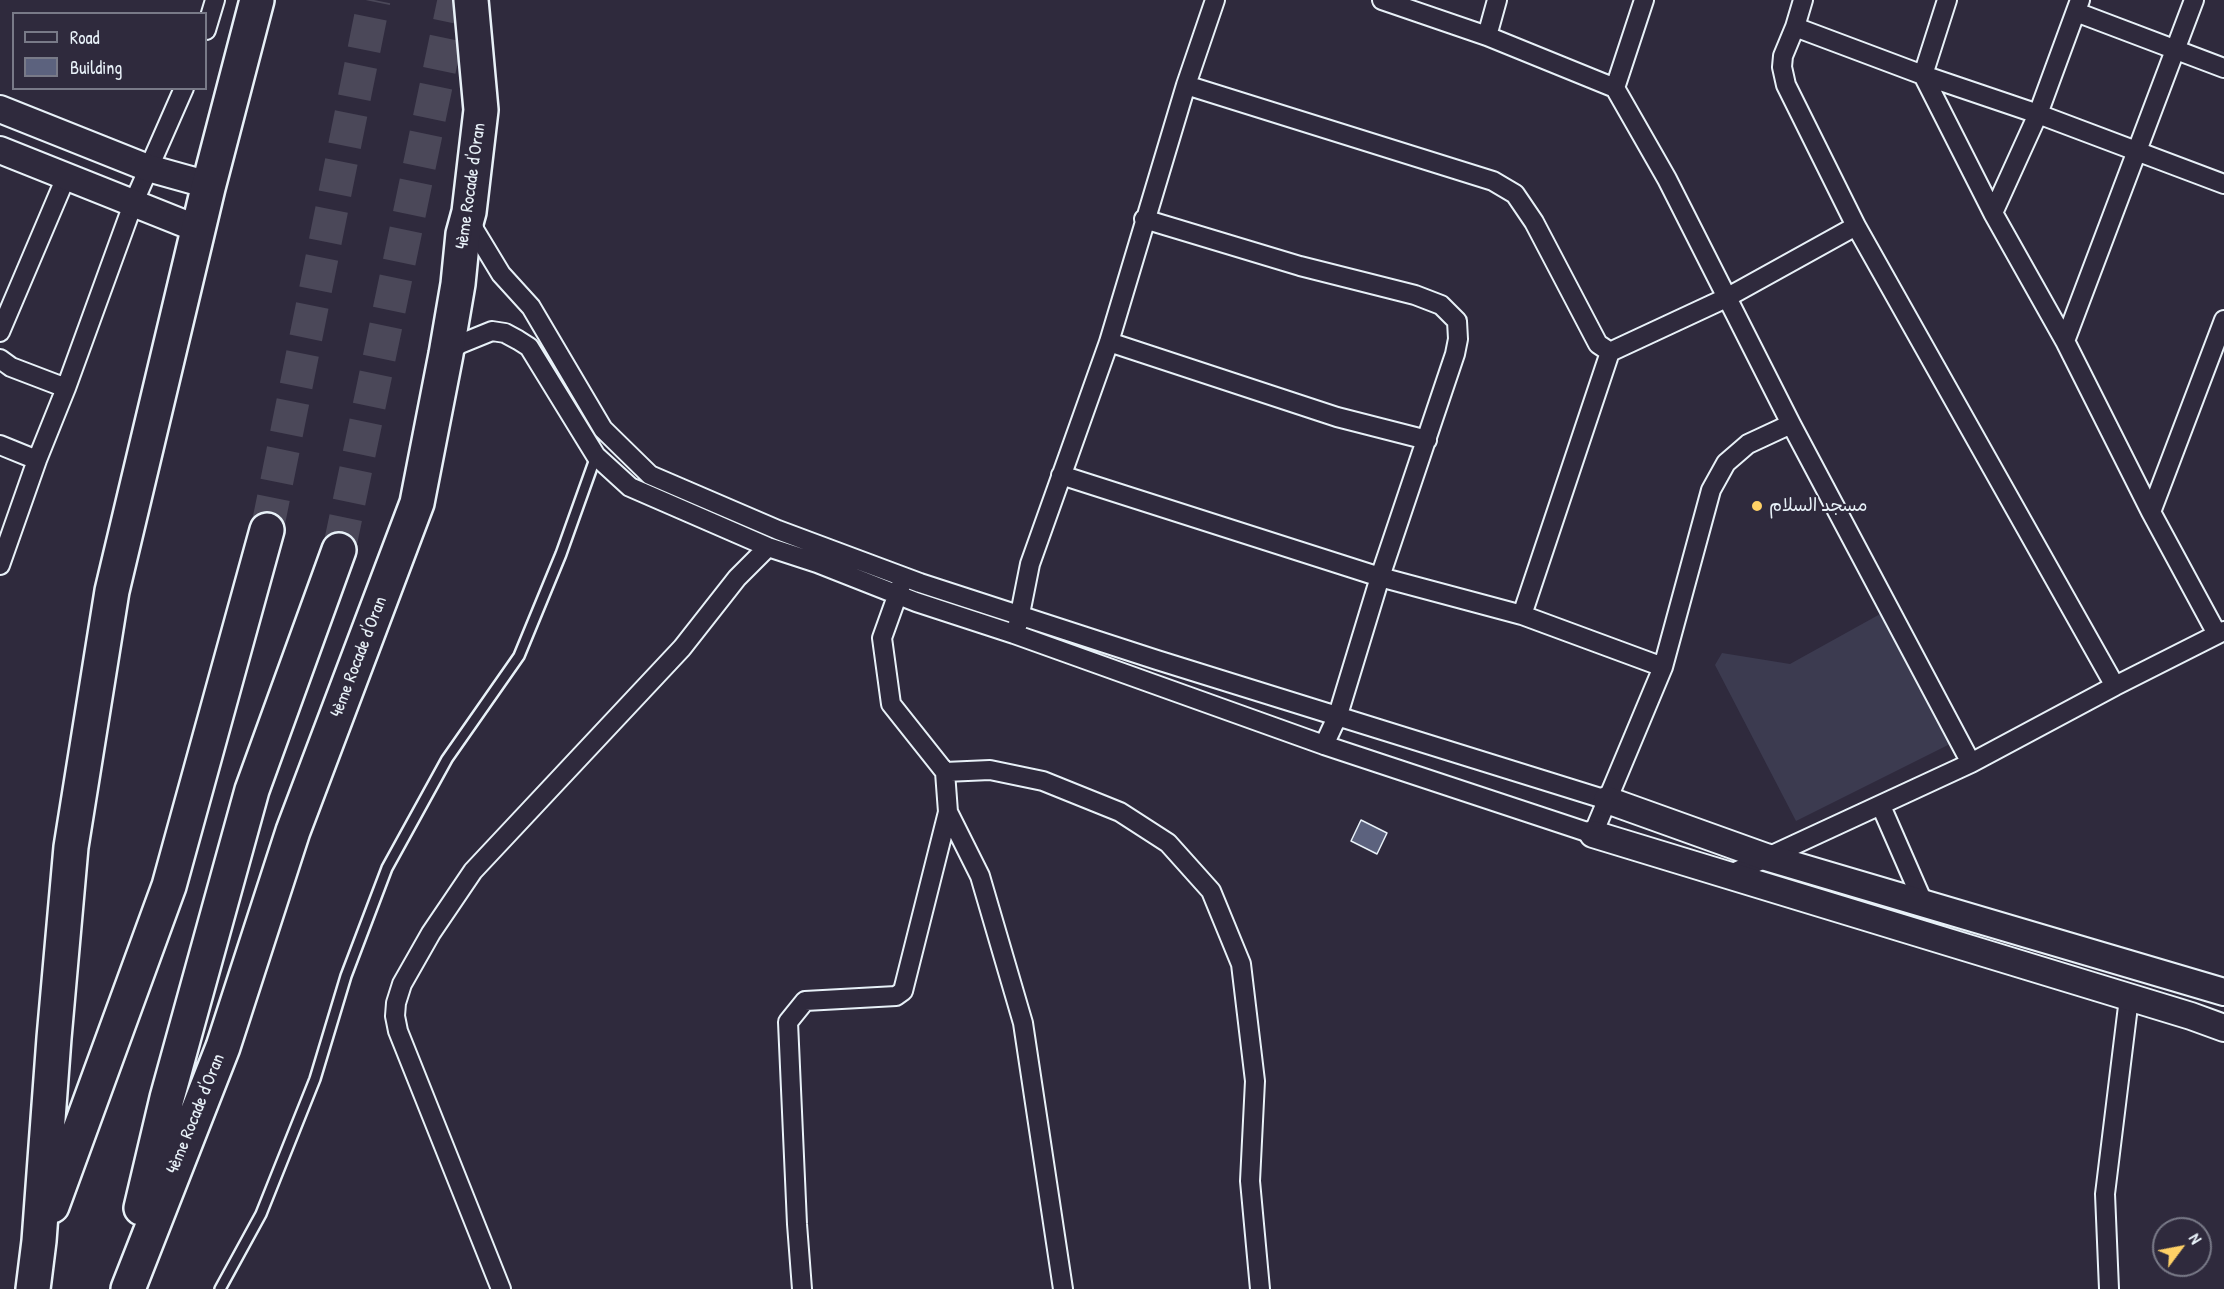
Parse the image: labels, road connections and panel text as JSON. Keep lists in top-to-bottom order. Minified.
{"streets":{"highway":["4ème Rocade d'Oran"]},"places":["مسجد السلام"],"legend":["Road","Building"],"north":"top right"}
